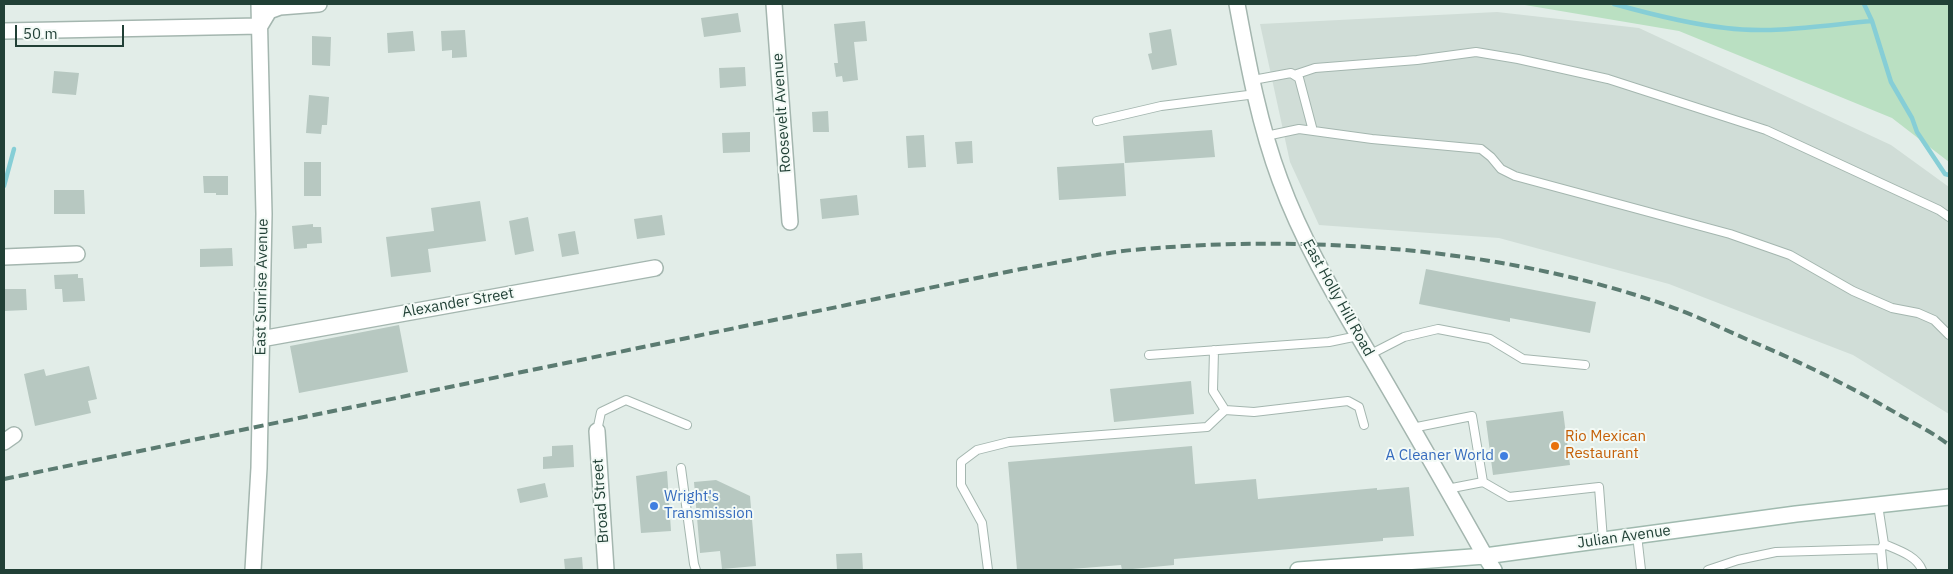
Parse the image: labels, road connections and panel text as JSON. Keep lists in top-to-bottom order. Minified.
{"streets":{"street":["Roosevelt Avenue","East Sunrise Avenue","East Holly Hill Road","Alexander Street","Broad Street","Julian Avenue"]},"crossings":[["East Sunrise Avenue","Alexander Street"],["East Holly Hill Road","Julian Avenue"]],"places":["Rio Mexican Restaurant","A Cleaner World","Wright's Transmission"],"scale_bar":"50 m"}
